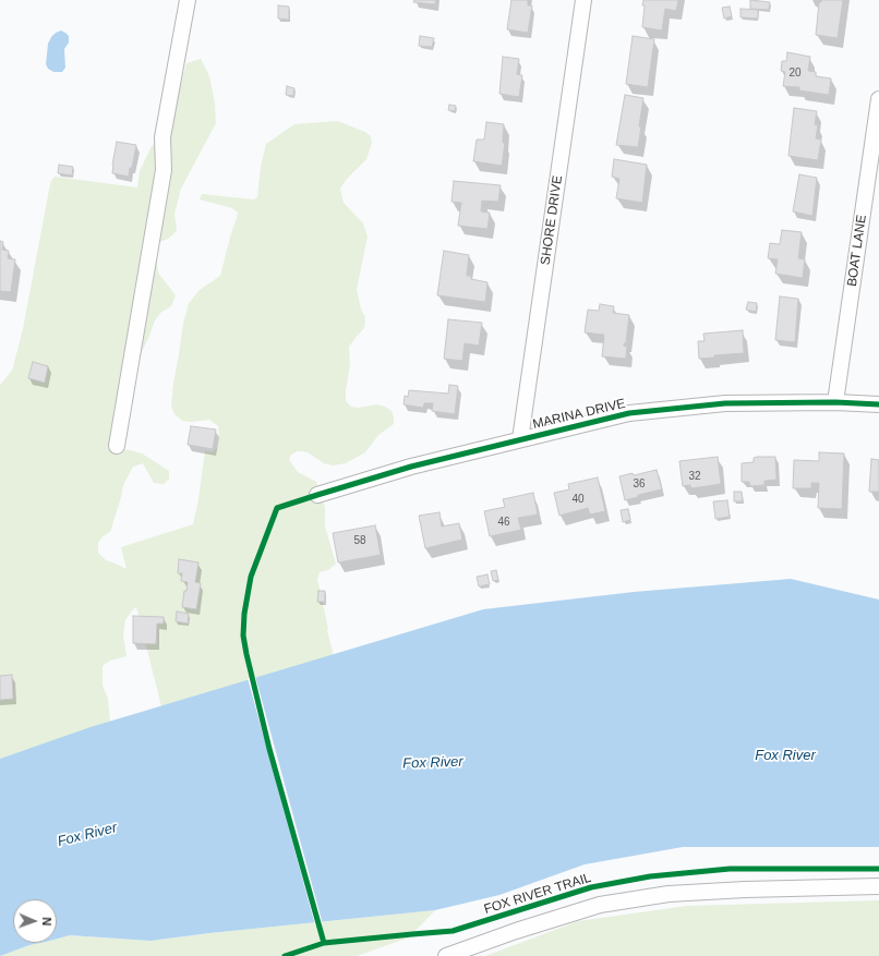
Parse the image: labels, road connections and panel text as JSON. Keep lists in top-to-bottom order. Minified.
{"streets":{"street":["SHORE DRIVE","BOAT LANE","MARINA DRIVE"],"cycle path":["FOX RIVER TRAIL"]},"crossings":[["SHORE DRIVE","MARINA DRIVE"],["BOAT LANE","MARINA DRIVE"]],"water":["Fox River"],"house_numbers":["20","32","36","40","46","58"],"north":"right"}
